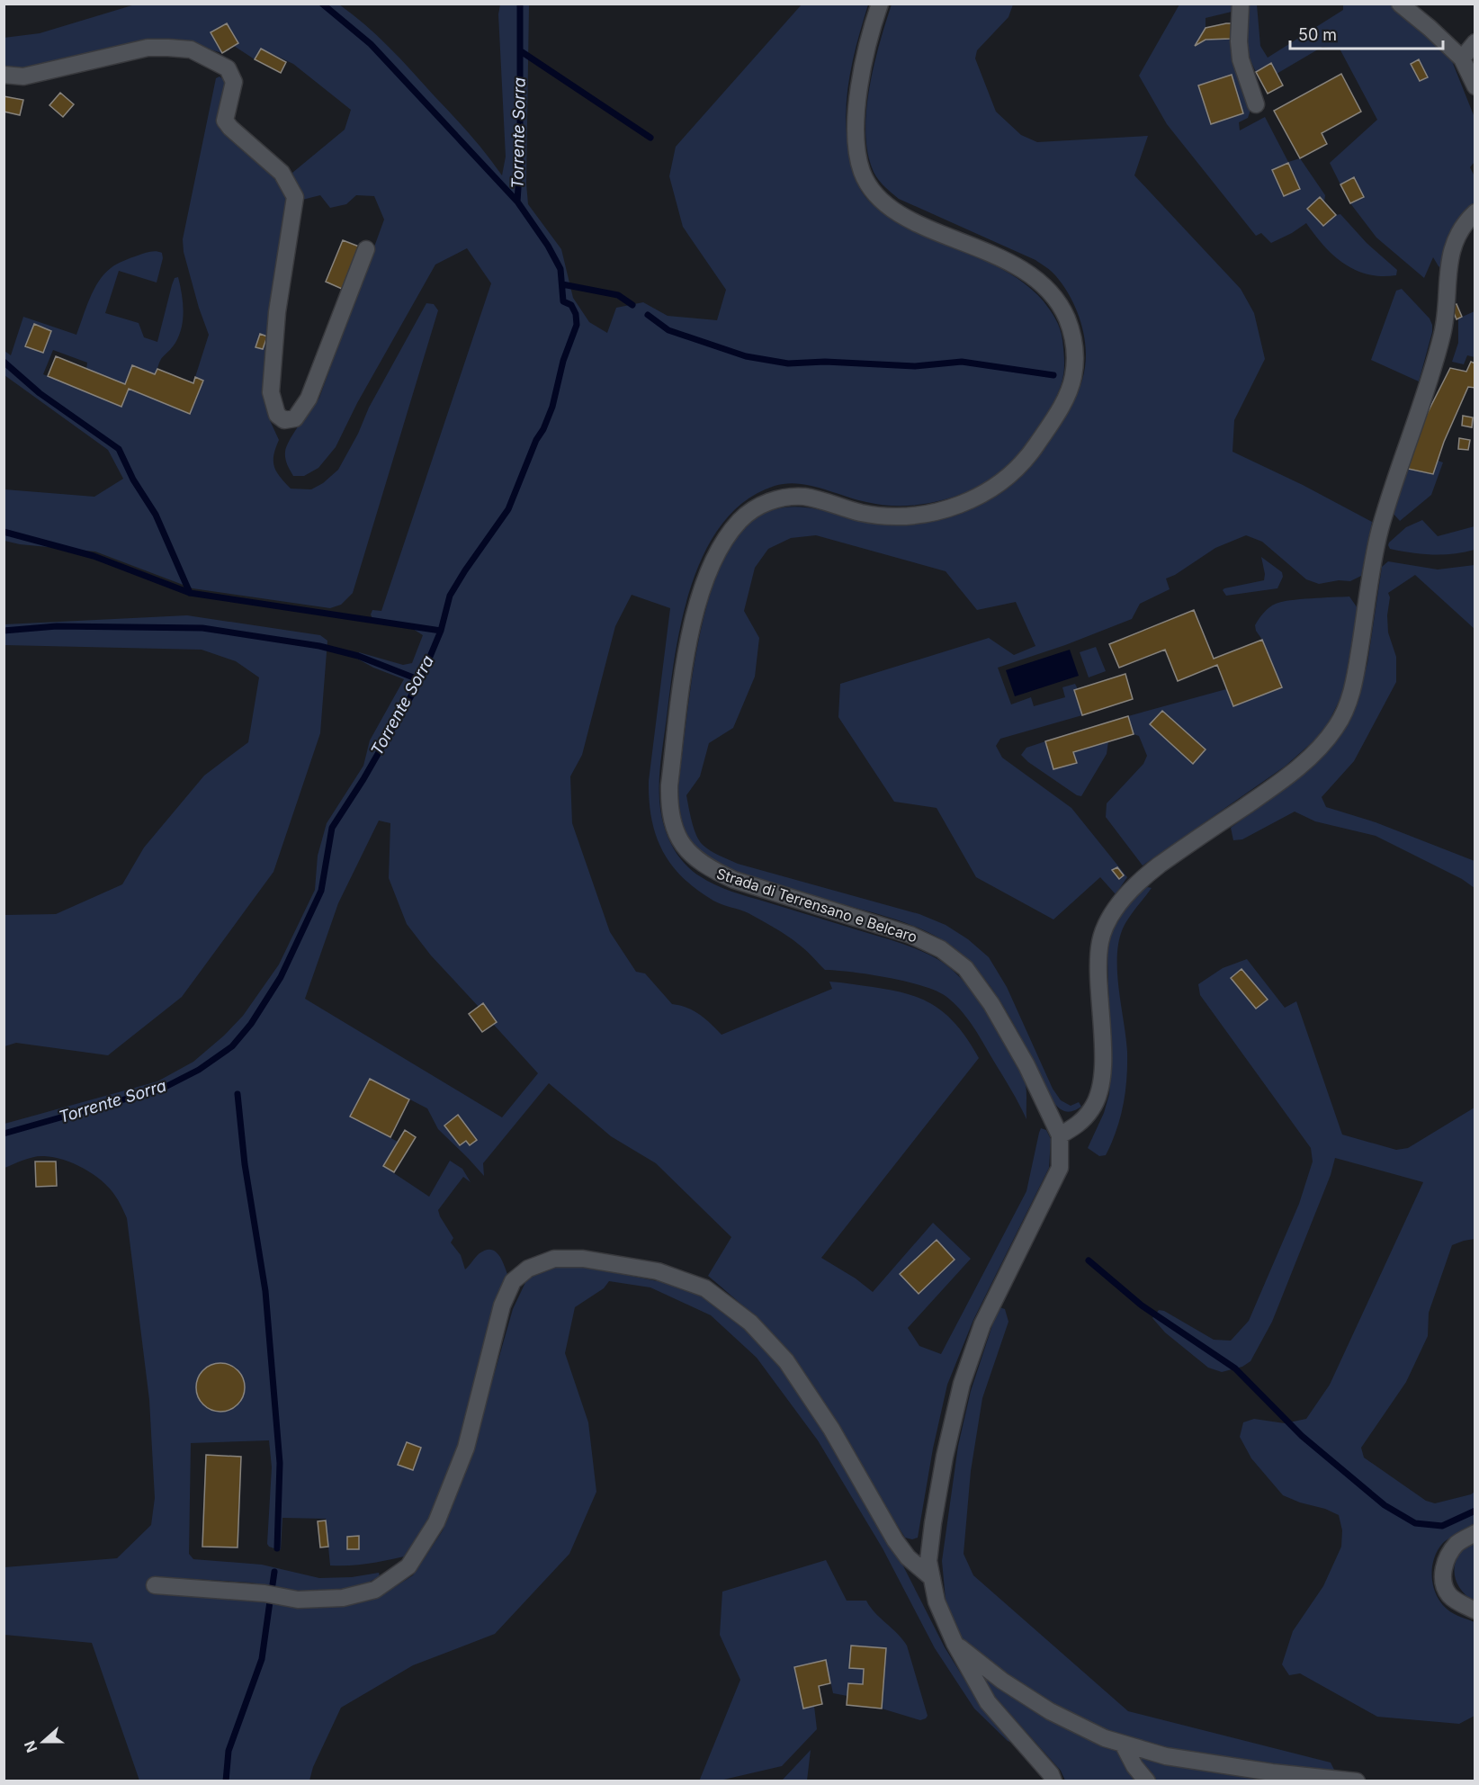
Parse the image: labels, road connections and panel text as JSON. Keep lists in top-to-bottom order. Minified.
{"streets":{"street":["Strada di Terrensano e Belcaro"]},"water":["Torrente Sorra"],"scale_bar":"50 m","north":"left"}
